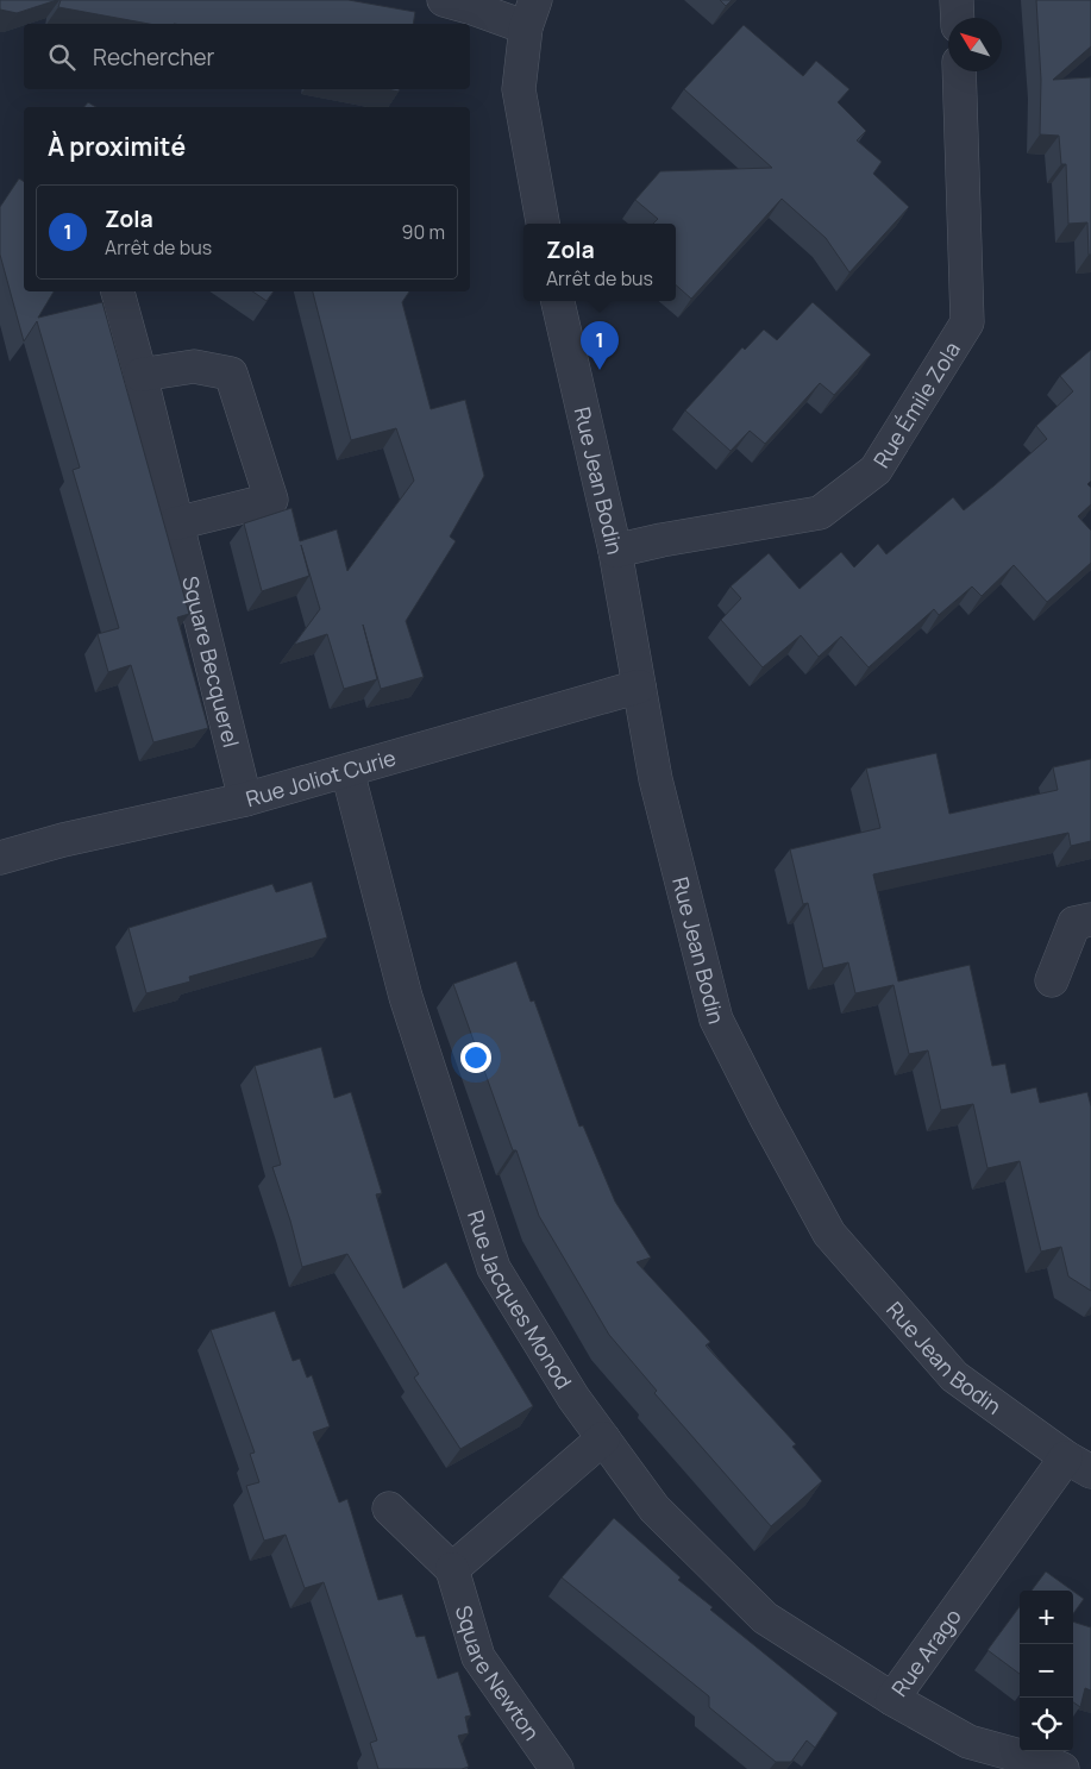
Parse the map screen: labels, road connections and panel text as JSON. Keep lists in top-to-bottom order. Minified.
{"streets":{"street":["Rue Émile Zola","Rue Jean Bodin","Square Becquerel","Rue Joliot Curie","Rue Jacques Monod","Rue Arago","Square Newton"]},"crossings":[["Rue Émile Zola","Rue Jean Bodin"],["Rue Jean Bodin","Rue Joliot Curie"],["Rue Jean Bodin","Rue Arago"],["Square Becquerel","Rue Joliot Curie"],["Rue Joliot Curie","Rue Jacques Monod"],["Rue Jacques Monod","Rue Arago"]],"north":"top left","page":{"search":"Rechercher","heading":"À proximité","list":[{"mark":"1","name":"Zola","note":"Arrêt de bus","value":"90 m"}],"popup":["Zola","Arrêt de bus"],"pins":"1","map_buttons":["+","−"]}}
